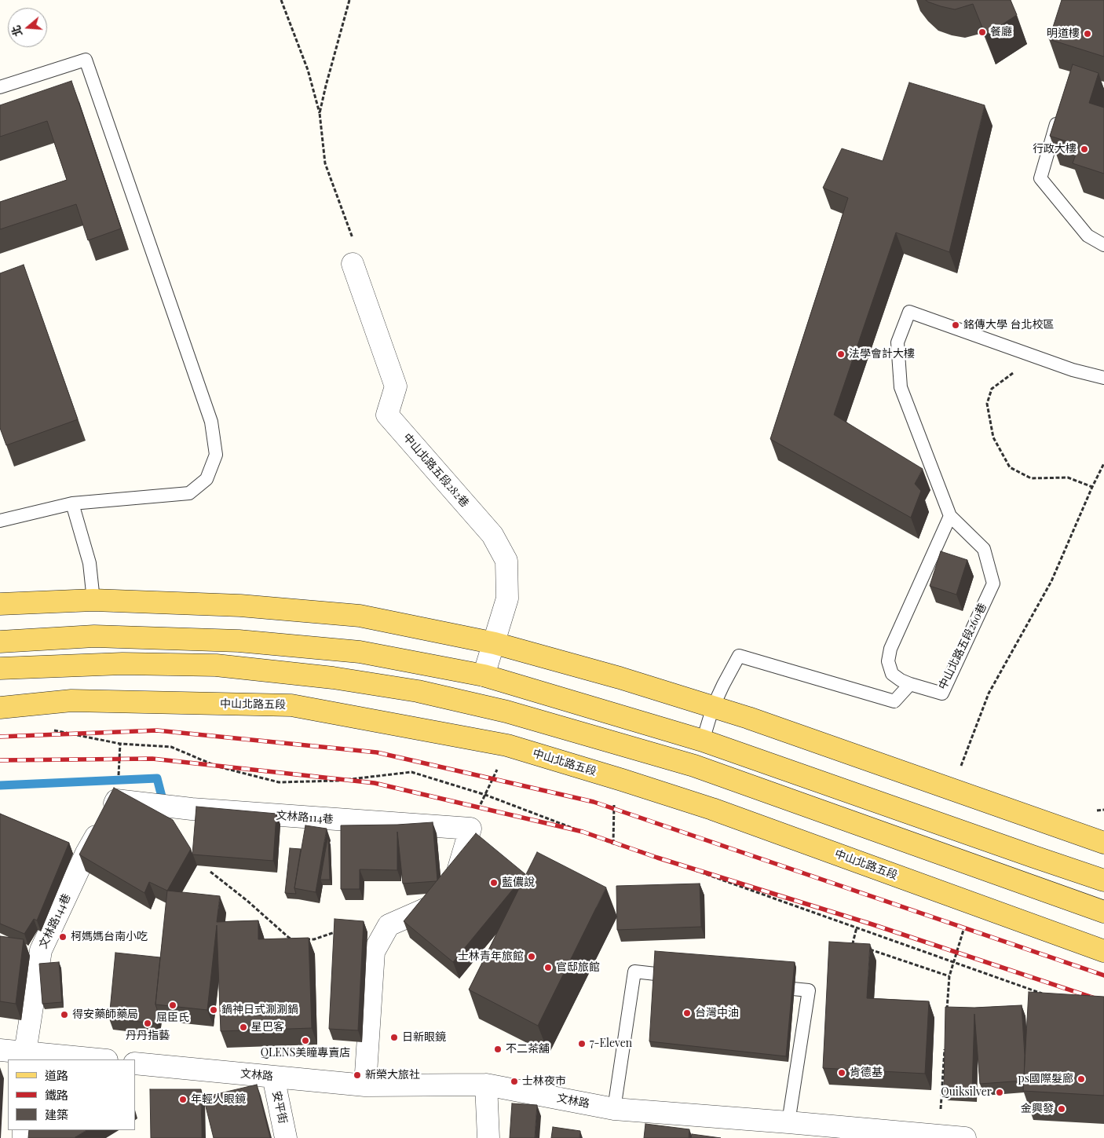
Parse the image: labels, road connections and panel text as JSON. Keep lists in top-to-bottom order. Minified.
{"streets":{"main road":["中山北路五段"],"street":["中山北路五段282巷","文林路114巷","文林路144巷","文林路","安平街"],"lane":["中山北路五段260巷"]},"crossings":[["文林路114巷","文林路144巷"],["文林路114巷","文林路"],["文林路","安平街"]],"places":["餐廳","明道樓","行政大樓","銘傳大學 台北校區","法學會計大樓","藍儂說","柯媽媽台南小吃","士林青年旅館","官邸旅館","屈臣氏","鍋神日式涮涮鍋","台灣中油","得安藥師藥局","丹丹指藝","星巴客","日新眼鏡","QLENS美瞳專賣店","7-Eleven","不二茶舖","肯德基","新榮大旅社","ps國際髮廊","士林夜市","Quiksilver","年輕人眼鏡","金興發"],"legend":["道路","鐵路","建築"],"north":"left"}
